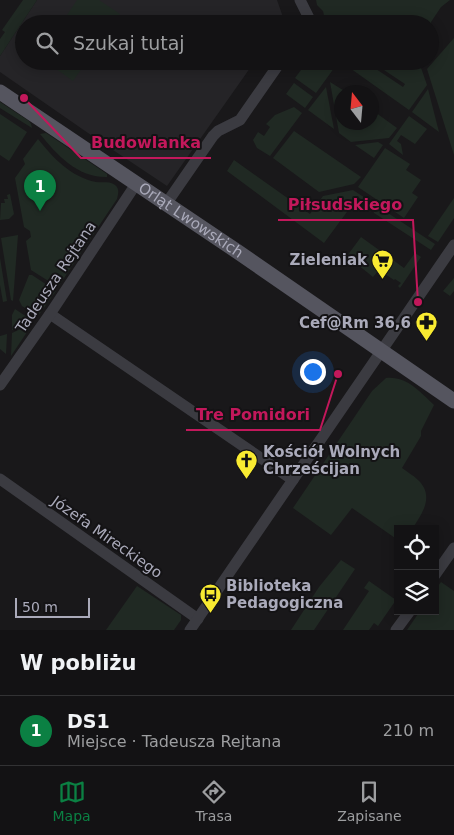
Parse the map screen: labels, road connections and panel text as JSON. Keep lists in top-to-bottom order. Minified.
{"streets":{"main road":["Orląt Lwowskich"],"street":["Tadeusza Rejtana","Józefa Mireckiego"]},"crossings":[["Orląt Lwowskich","Tadeusza Rejtana"]],"places":{"other":["Budowlanka","Piłsudskiego","Tre Pomidori"],"supermarket":["Zieleniak"],"pharmacy":["Cef@Rm 36,6"],"church":["Kościół Wolnych Chrześcijan"],"bus stop":["Biblioteka Pedagogiczna"]},"scale_bar":"50 m","north":"top","page":{"search":"Szukaj tutaj","pins":"1","scale":"50 m","heading":"W pobliżu","list":[{"mark":"1","name":"DS1","note":"Miejsce · Tadeusza Rejtana","value":"210 m"}],"nav":["Mapa","Trasa","Zapisane"]}}
